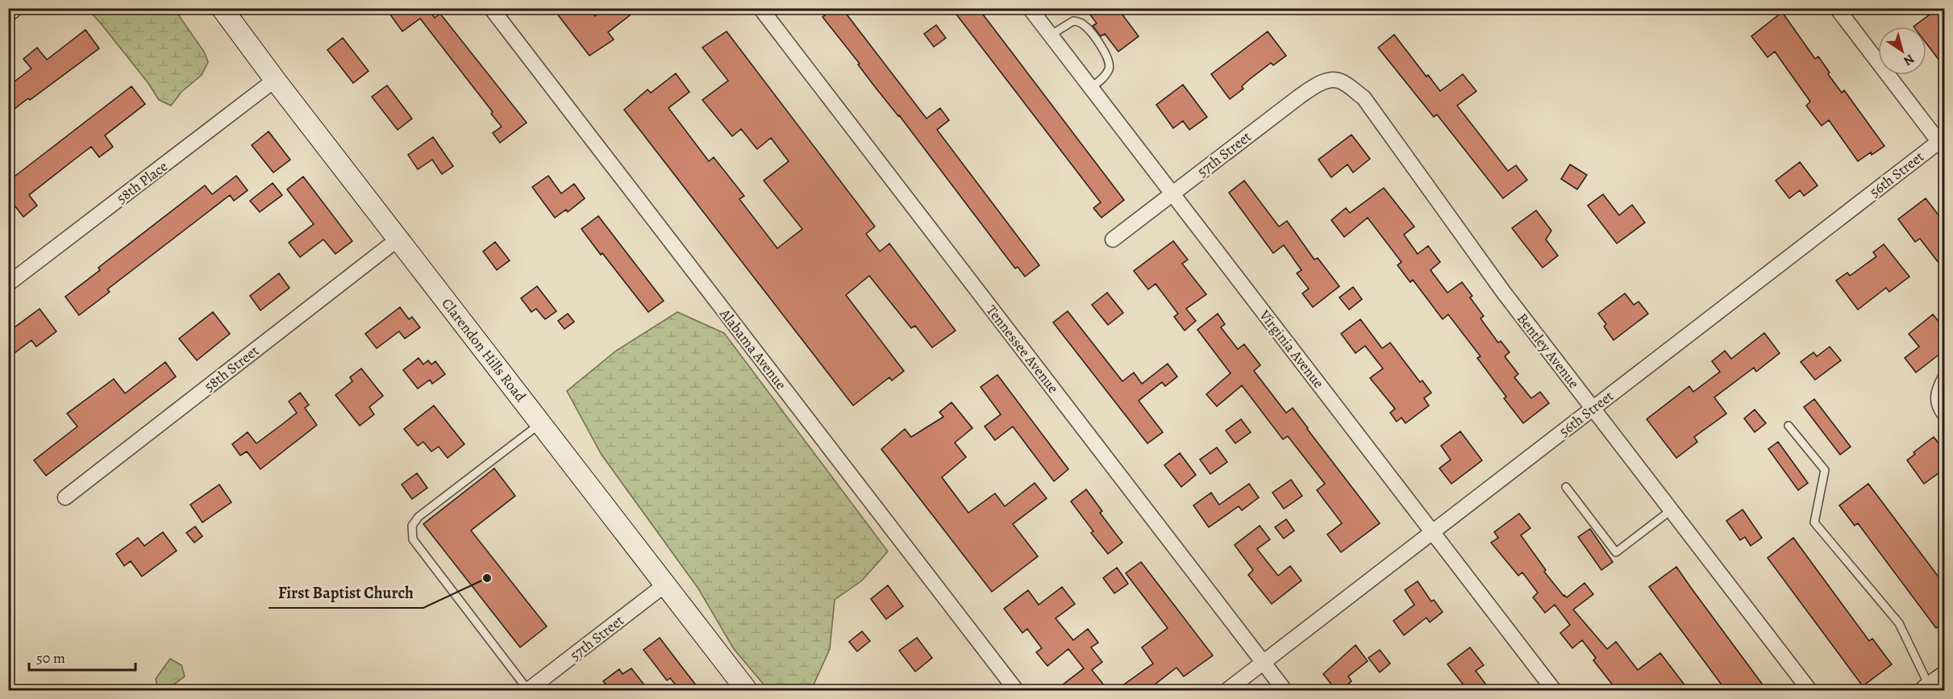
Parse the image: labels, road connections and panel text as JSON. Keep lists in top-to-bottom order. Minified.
{"streets":{"street":["57th Street","56th Street","58th Place","Alabama Avenue","Tennessee Avenue","Virginia Avenue","Clarendon Hills Road","Bentley Avenue","58th Street"]},"crossings":[["57th Street","Virginia Avenue"],["57th Street","Clarendon Hills Road"],["57th Street","Bentley Avenue"],["56th Street","Tennessee Avenue"],["56th Street","Virginia Avenue"],["56th Street","Bentley Avenue"],["58th Place","Clarendon Hills Road"],["Clarendon Hills Road","58th Street"]],"places":["First Baptist Church"],"scale_bar":"50 m","north":"bottom right"}
